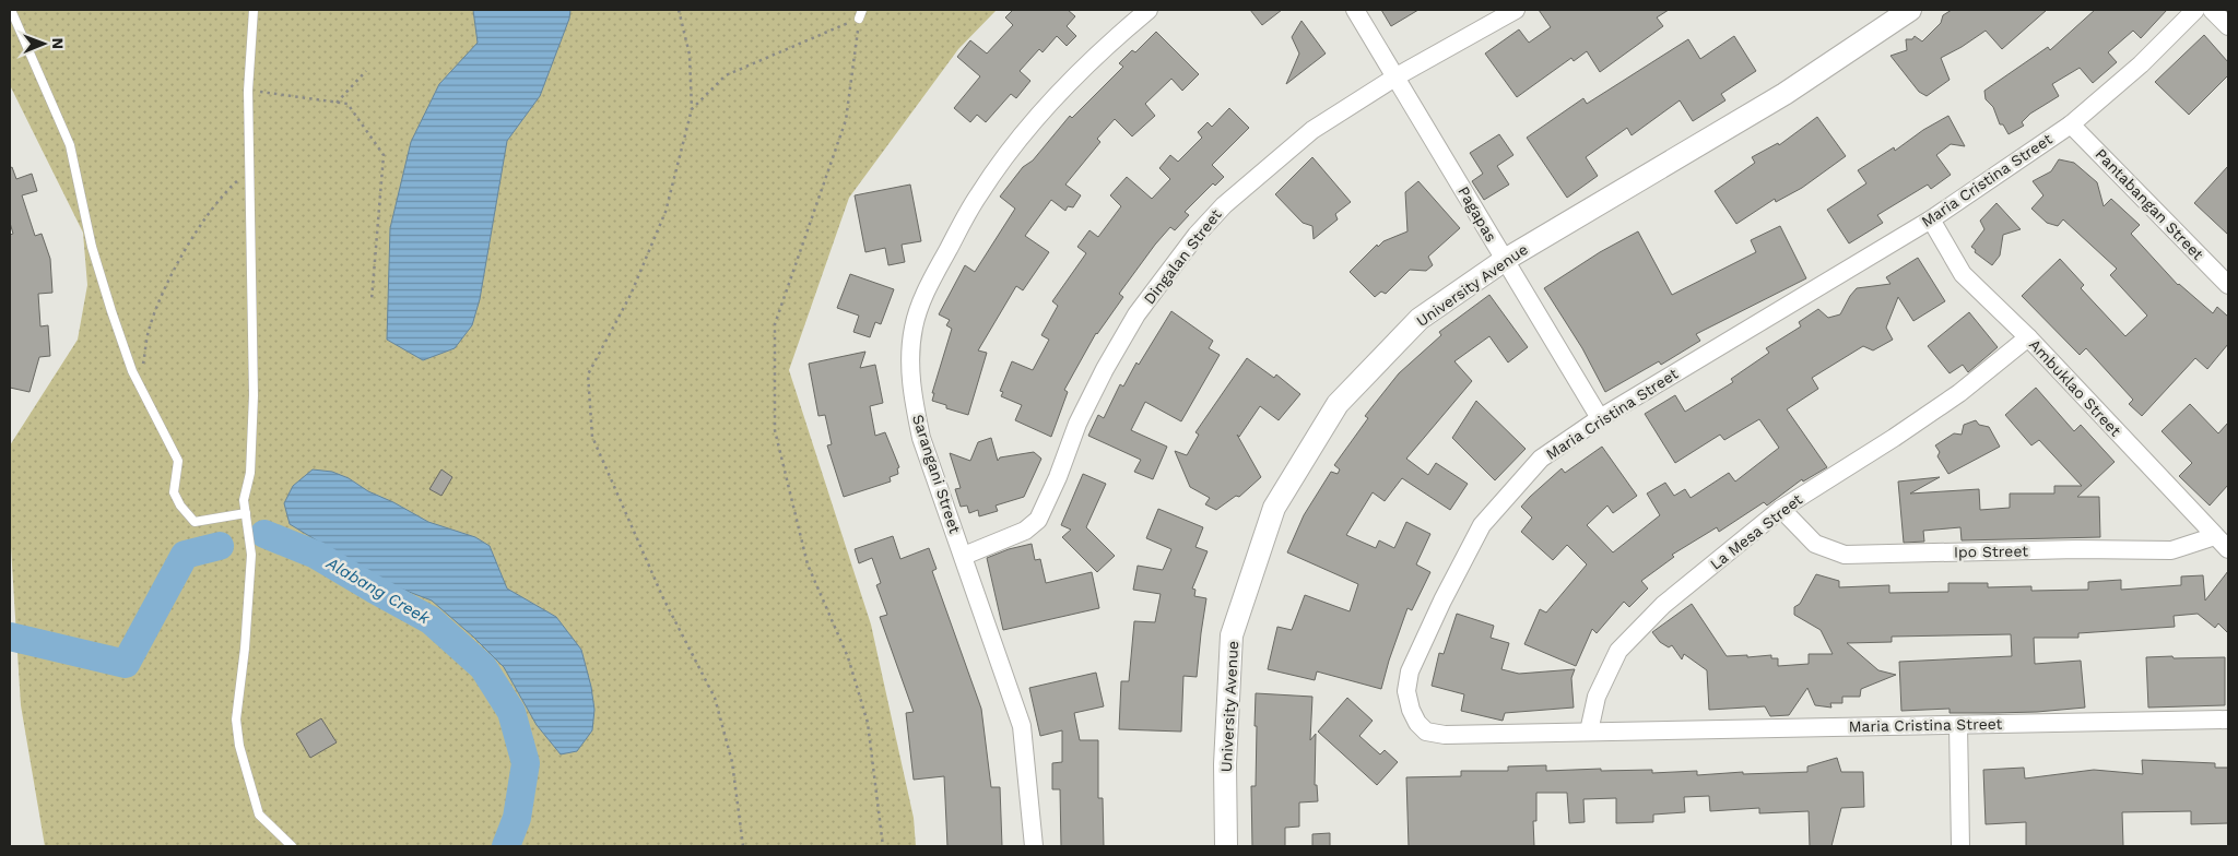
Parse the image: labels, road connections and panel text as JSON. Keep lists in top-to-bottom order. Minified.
{"streets":{"street":["Maria Cristina Street","Pantabangan Street","Pagapas","Dingalan Street","University Avenue","Ambuklao Street","Sarangani Street","La Mesa Street","Ipo Street"]},"crossings":[["Maria Cristina Street","Pantabangan Street"],["Maria Cristina Street","Pagapas"],["Maria Cristina Street","Ambuklao Street"],["Maria Cristina Street","La Mesa Street"],["Pagapas","Dingalan Street"],["Pagapas","University Avenue"],["Dingalan Street","Sarangani Street"],["Ambuklao Street","La Mesa Street"],["Ambuklao Street","Ipo Street"],["La Mesa Street","Ipo Street"]],"water":["Alabang Creek"],"north":"right"}
